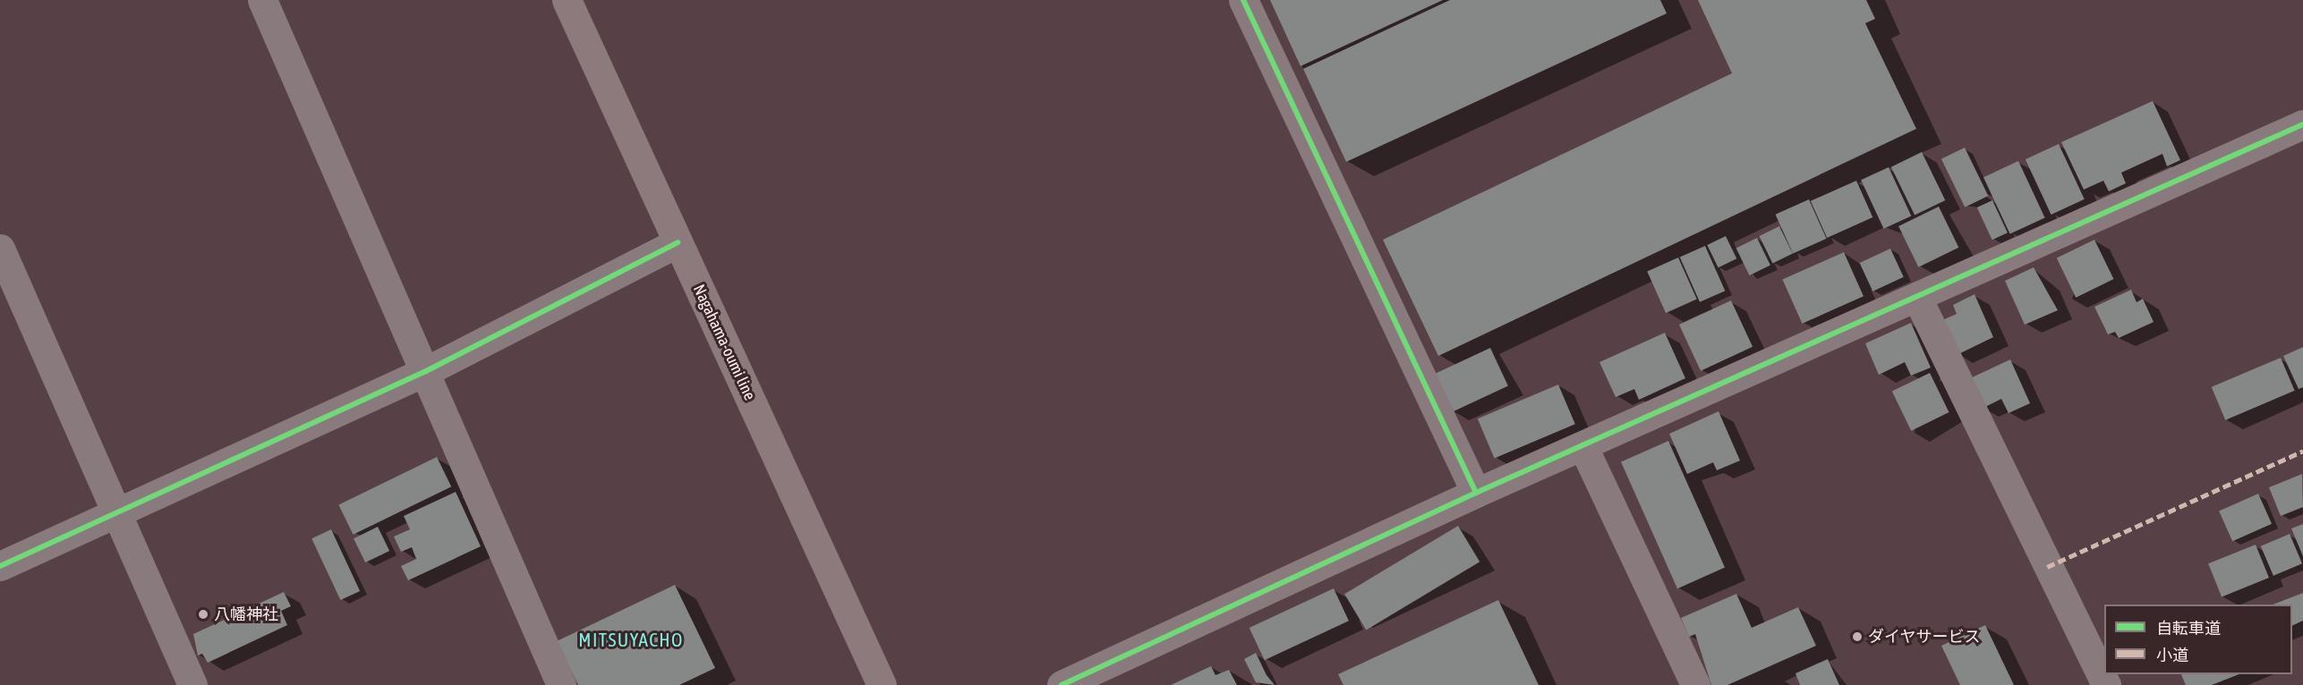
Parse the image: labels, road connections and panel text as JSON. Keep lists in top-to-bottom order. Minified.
{"streets":{"main road":["Nagahama-oumi line"]},"districts":["MITSUYACHO"],"places":["八幡神社","ダイヤサービス"],"legend":["自転車道","小道"]}
